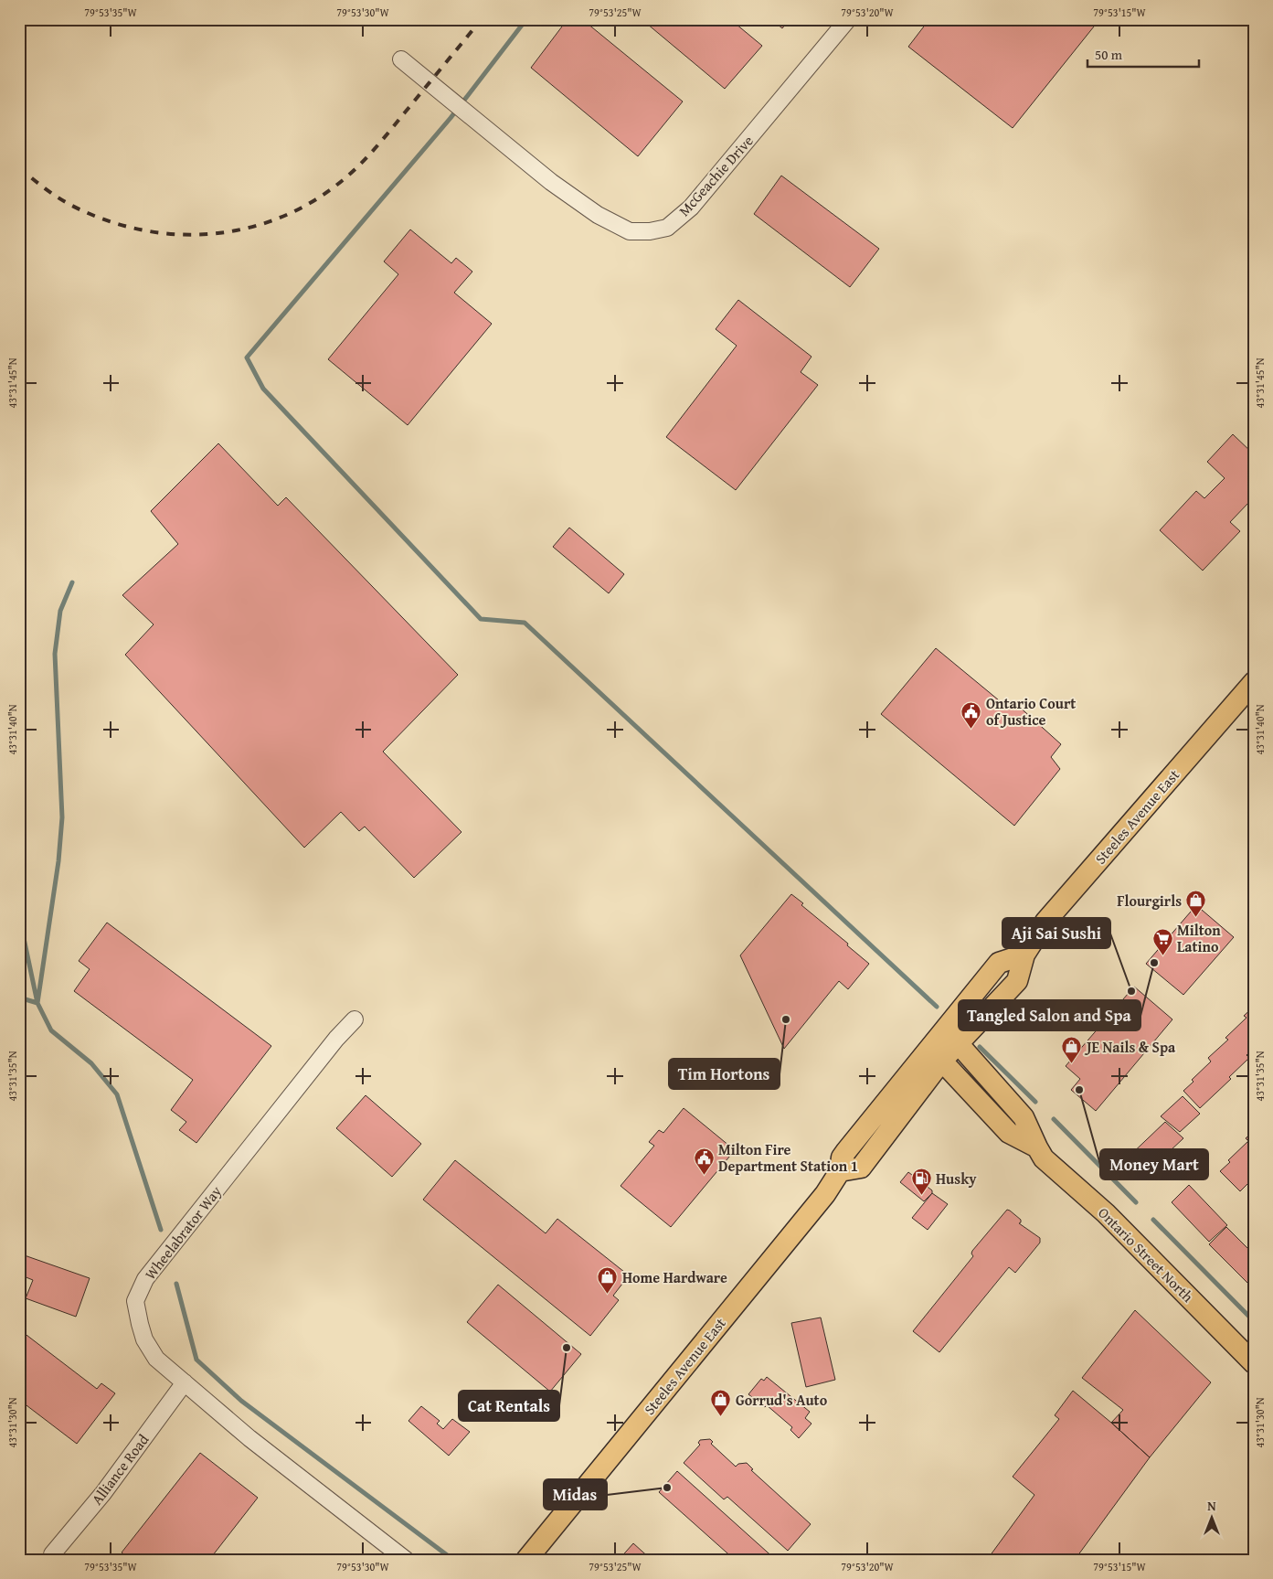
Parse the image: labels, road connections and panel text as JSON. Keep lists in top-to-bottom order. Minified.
{"streets":{"main road":["Steeles Avenue East","Ontario Street North"],"street":["McGeachie Drive","Wheelabrator Way","Alliance Road"]},"crossings":[["Steeles Avenue East","Ontario Street North"],["Wheelabrator Way","Alliance Road"]],"places":{"public building":["Ontario Court of Justice","Milton Fire Department Station 1"],"shop":["Flourgirls","JE Nails & Spa","Home Hardware","Gorrud's Auto"],"supermarket":["Milton Latino"],"other":["Tangled Salon and Spa","Aji Sai Sushi","Tim Hortons","Money Mart","Cat Rentals","Midas"],"fuel station":["Husky"]},"scale_bar":"50 m","north":"top","coordinates":["79°53'35\"W","79°53'30\"W","79°53'25\"W","79°53'20\"W","79°53'15\"W","43°31'45\"N","43°31'40\"N","43°31'35\"N","43°31'30\"N"]}
